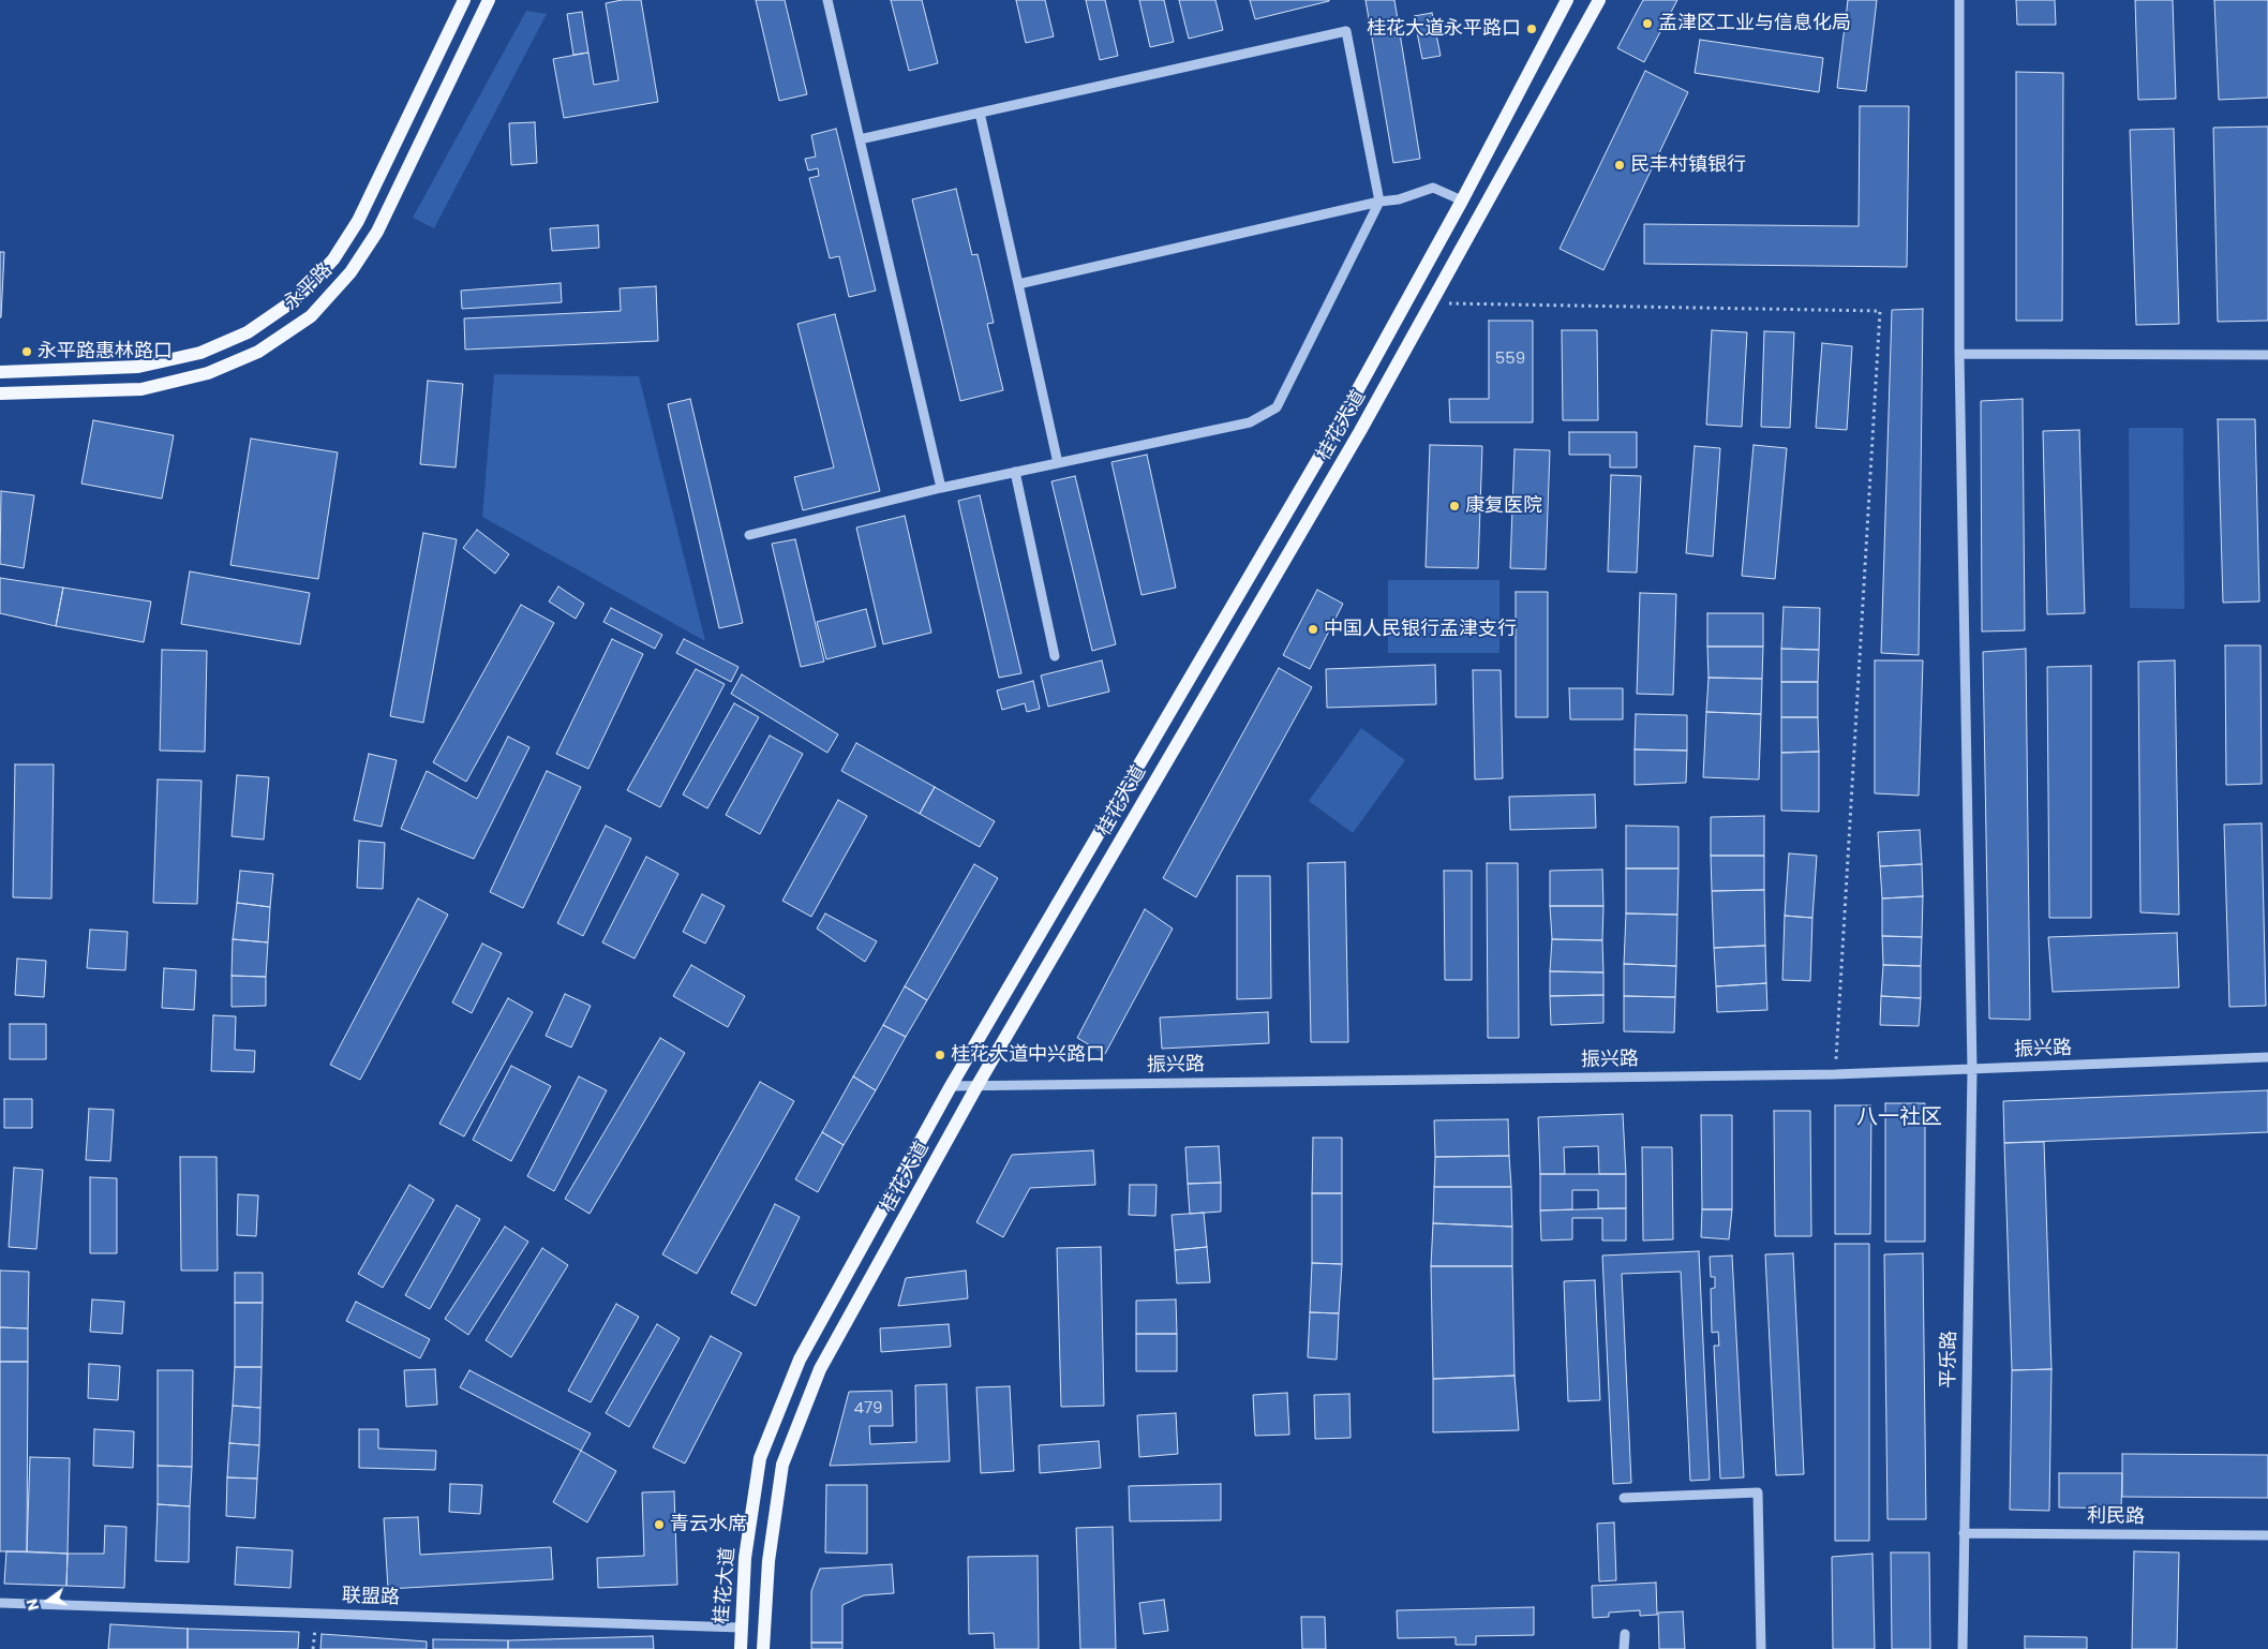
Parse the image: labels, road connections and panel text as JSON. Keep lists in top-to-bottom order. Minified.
{"streets":{"main road":["永平路","桂花大道"],"street":["振兴路","平乐路","利民路","联盟路"]},"crossings":[["桂花大道","振兴路"],["桂花大道","联盟路"],["振兴路","平乐路"],["平乐路","利民路"]],"districts":["八一社区"],"places":["孟津区工业与信息化局","桂花大道永平路口","民丰村镇银行","永平路惠林路口","康复医院","中国人民银行孟津支行","桂花大道中兴路口","青云水席"],"house_numbers":["559","479"],"north":"left"}
